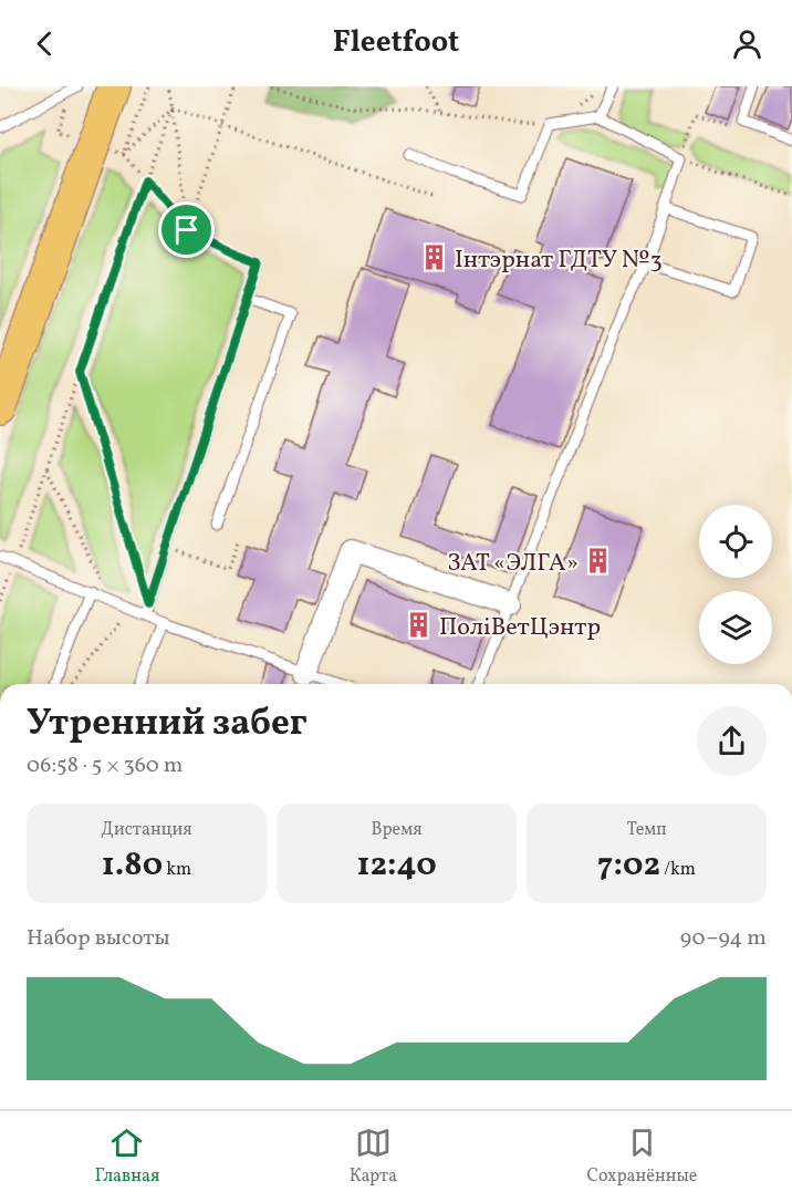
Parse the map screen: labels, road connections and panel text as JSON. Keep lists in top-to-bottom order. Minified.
{"places":{"building":["Інтэрнат ГДТУ №3","ЗАТ «ЭЛГА»","ПоліВетЦэнтр"]},"page":{"header":"Fleetfoot","heading":["Утренний забег","06:58 · 5 × 360 m"],"stats":[["Дистанция","1.80 km"],["Время","12:40"],["Темп","7:02 /km"]],"chart":["Набор высоты","90–94 m"],"tabs":["Главная","Карта","Сохранённые"]}}
